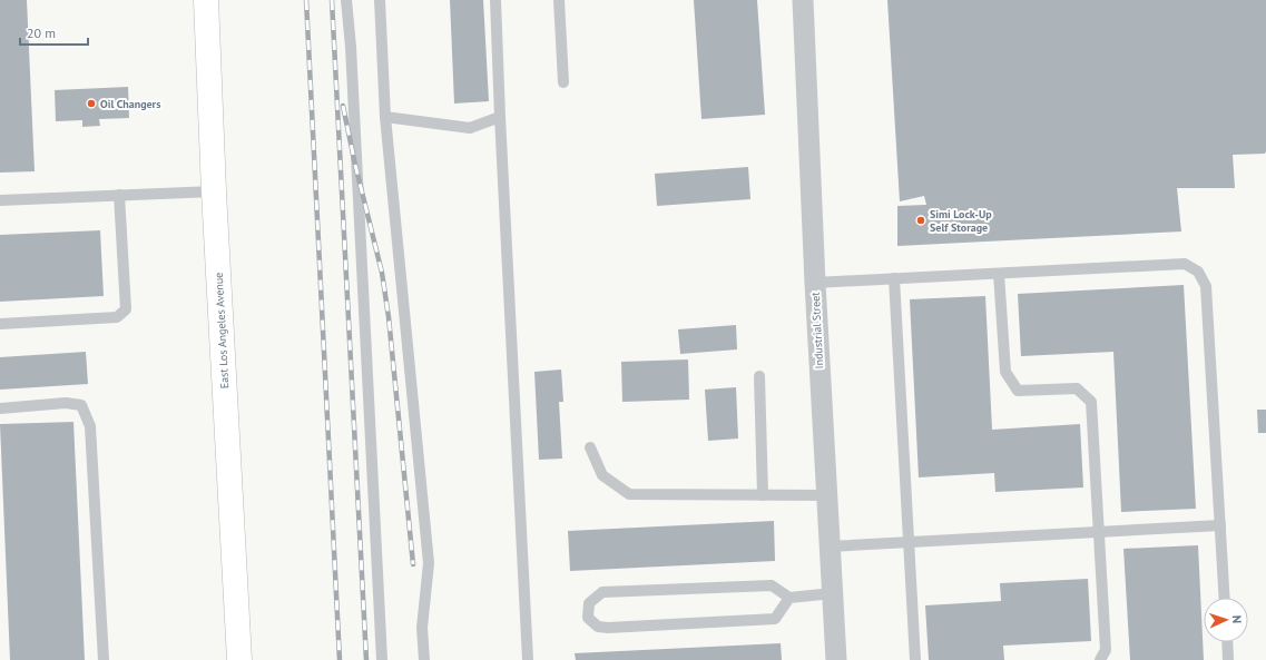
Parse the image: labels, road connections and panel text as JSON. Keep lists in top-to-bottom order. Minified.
{"streets":{"main road":["East Los Angeles Avenue"],"street":["Industrial Street"]},"places":["Oil Changers","Simi Lock-Up Self Storage"],"scale_bar":"20 m","north":"right"}
